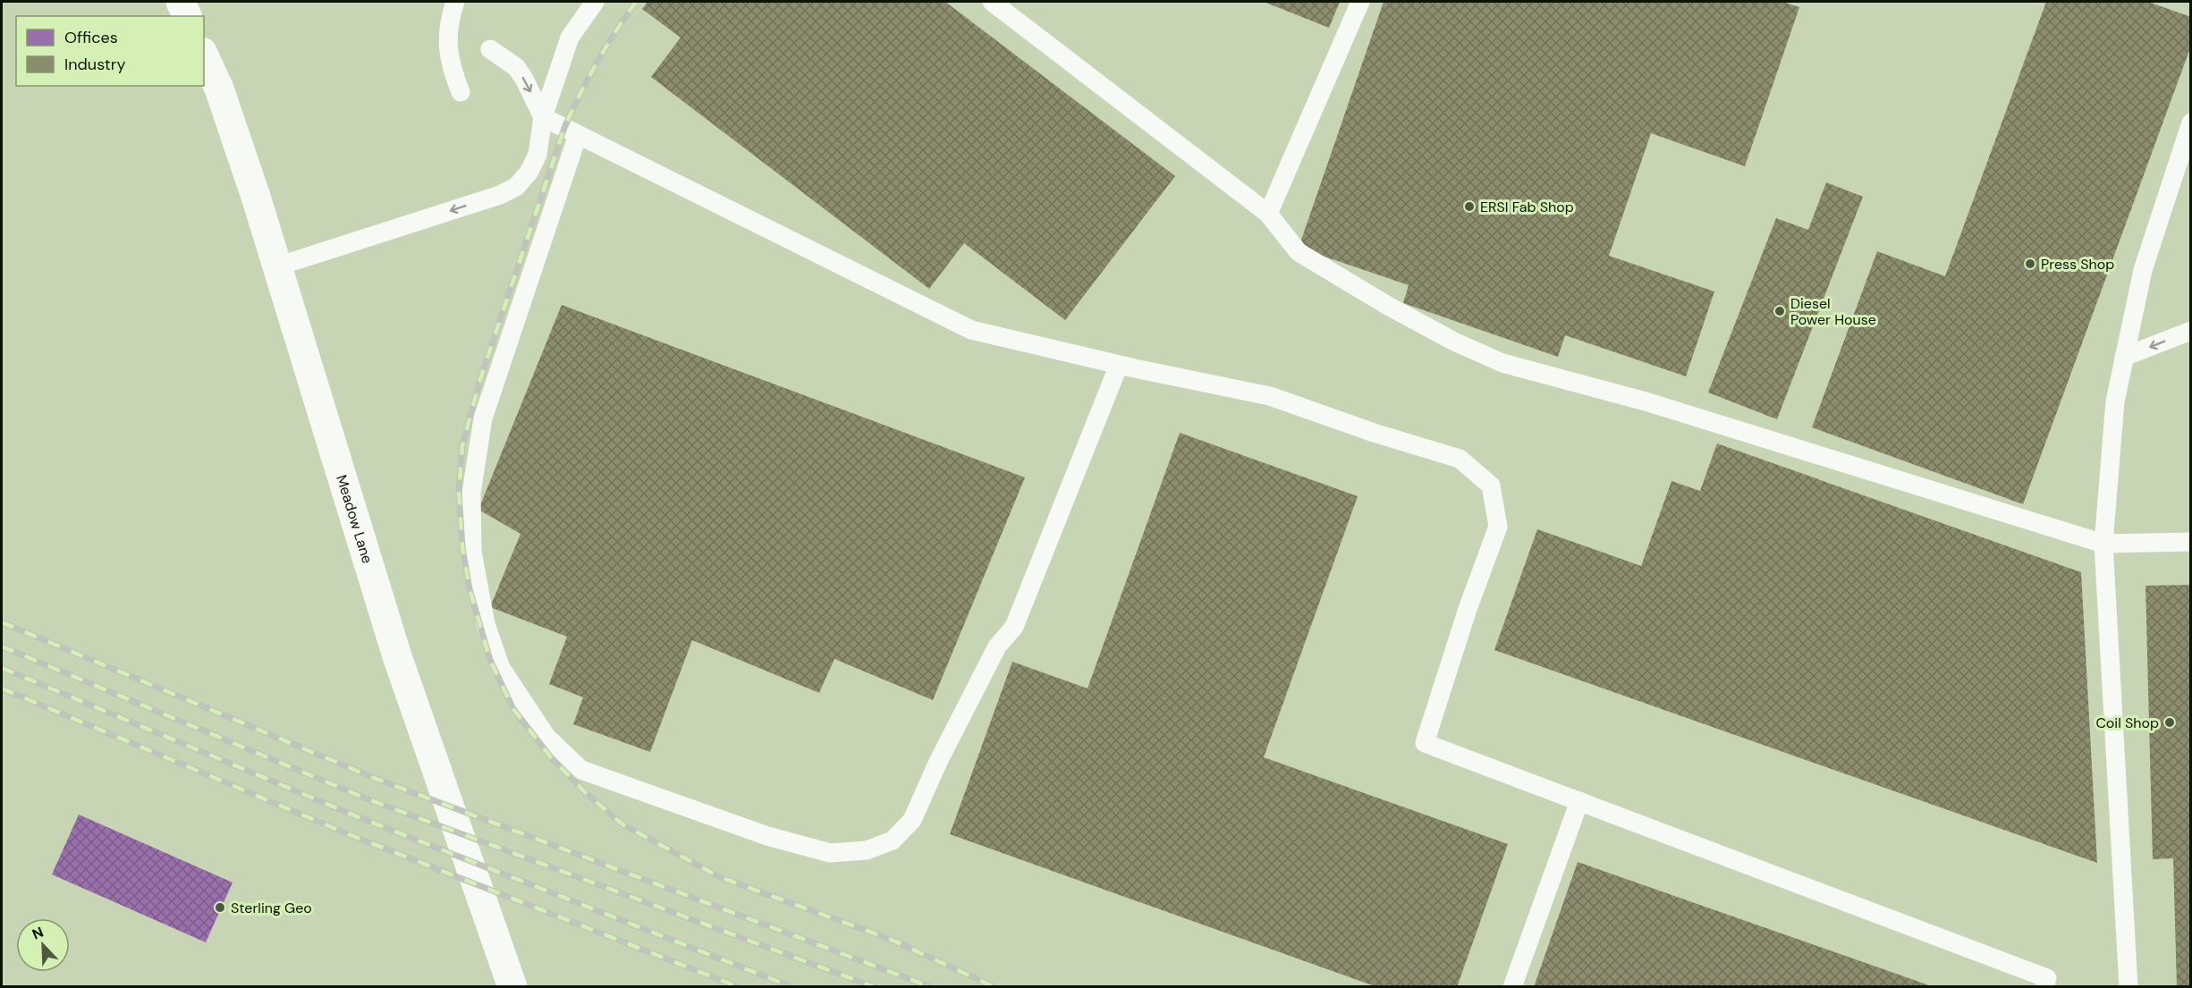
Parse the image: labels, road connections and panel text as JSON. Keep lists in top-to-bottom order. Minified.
{"streets":{"street":["Meadow Lane"]},"places":["ERSI Fab Shop","Press Shop","Diesel Power House","Coil Shop","Sterling Geo"],"legend":["Offices","Industry"],"north":"top left"}
